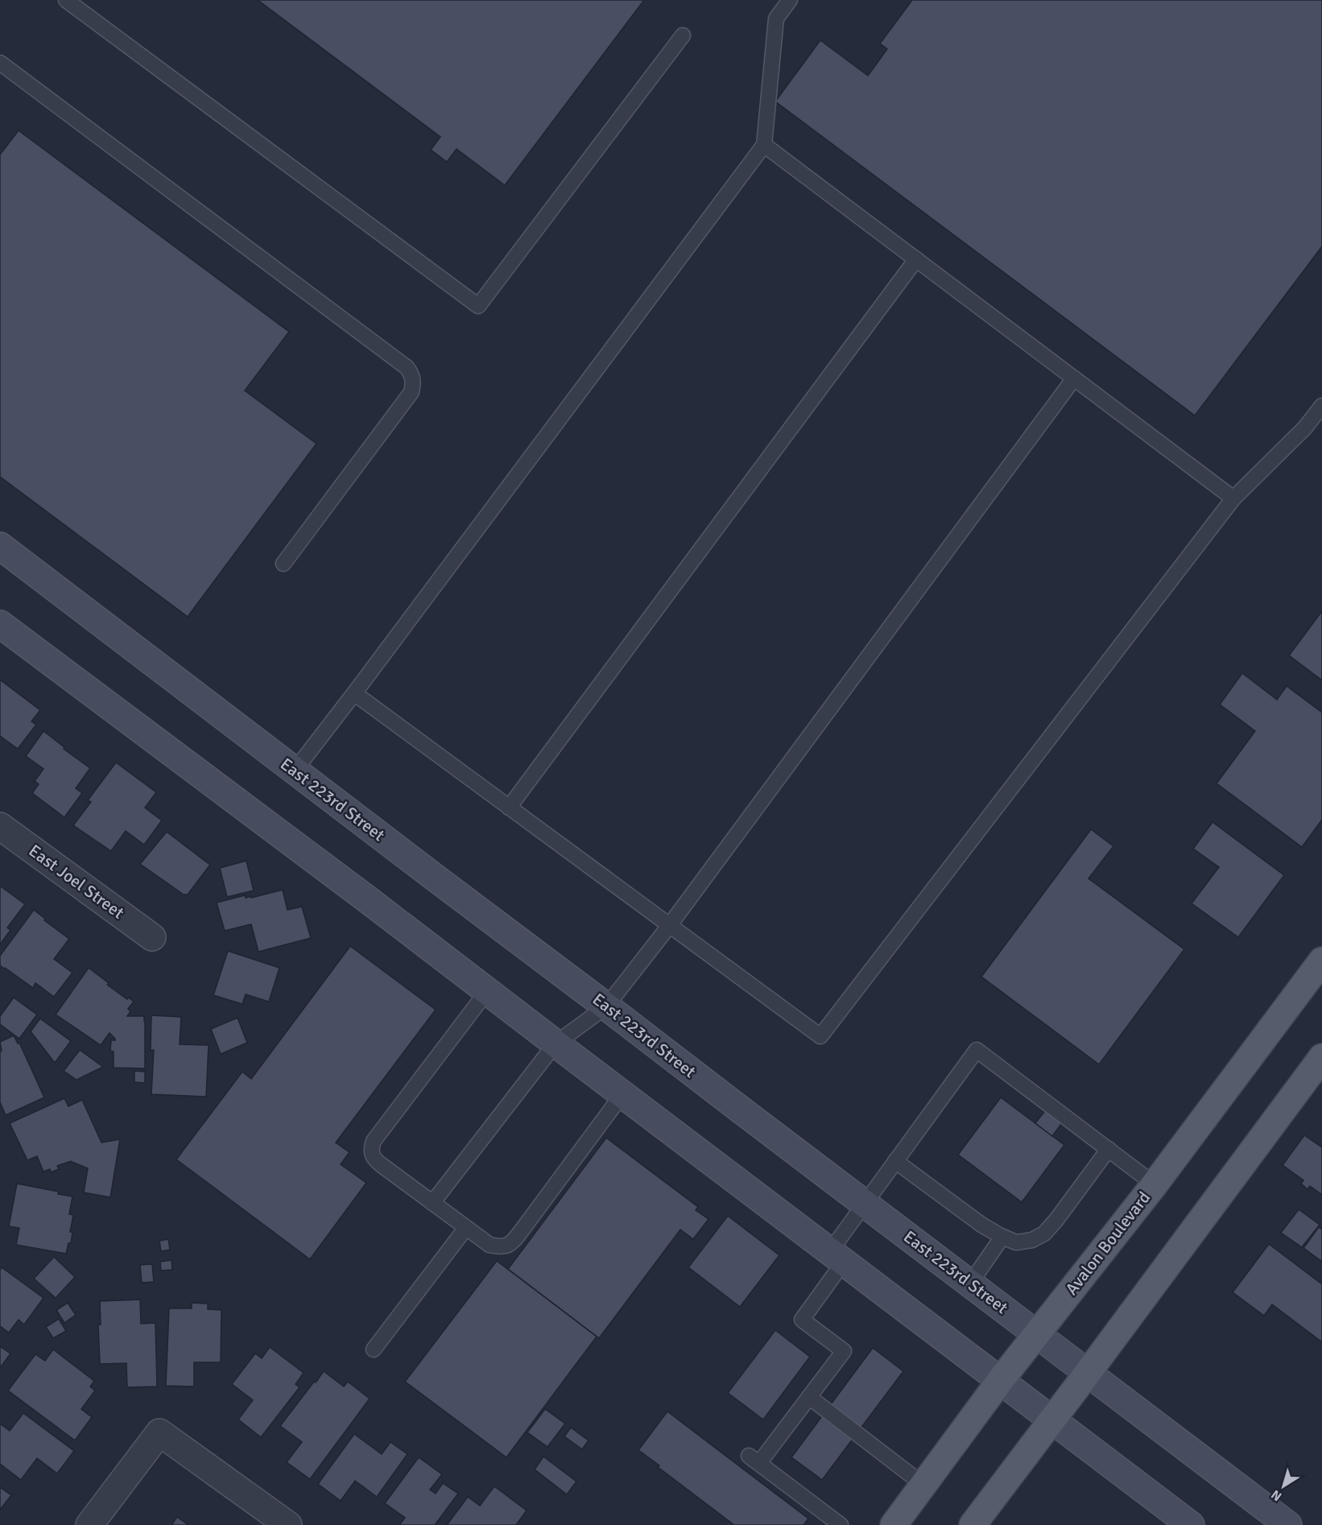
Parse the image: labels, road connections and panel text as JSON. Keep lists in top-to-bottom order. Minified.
{"streets":{"main road":["East 223rd Street","Avalon Boulevard"],"street":["East Joel Street"]},"crossings":[["East 223rd Street","Avalon Boulevard"]],"north":"bottom left"}
